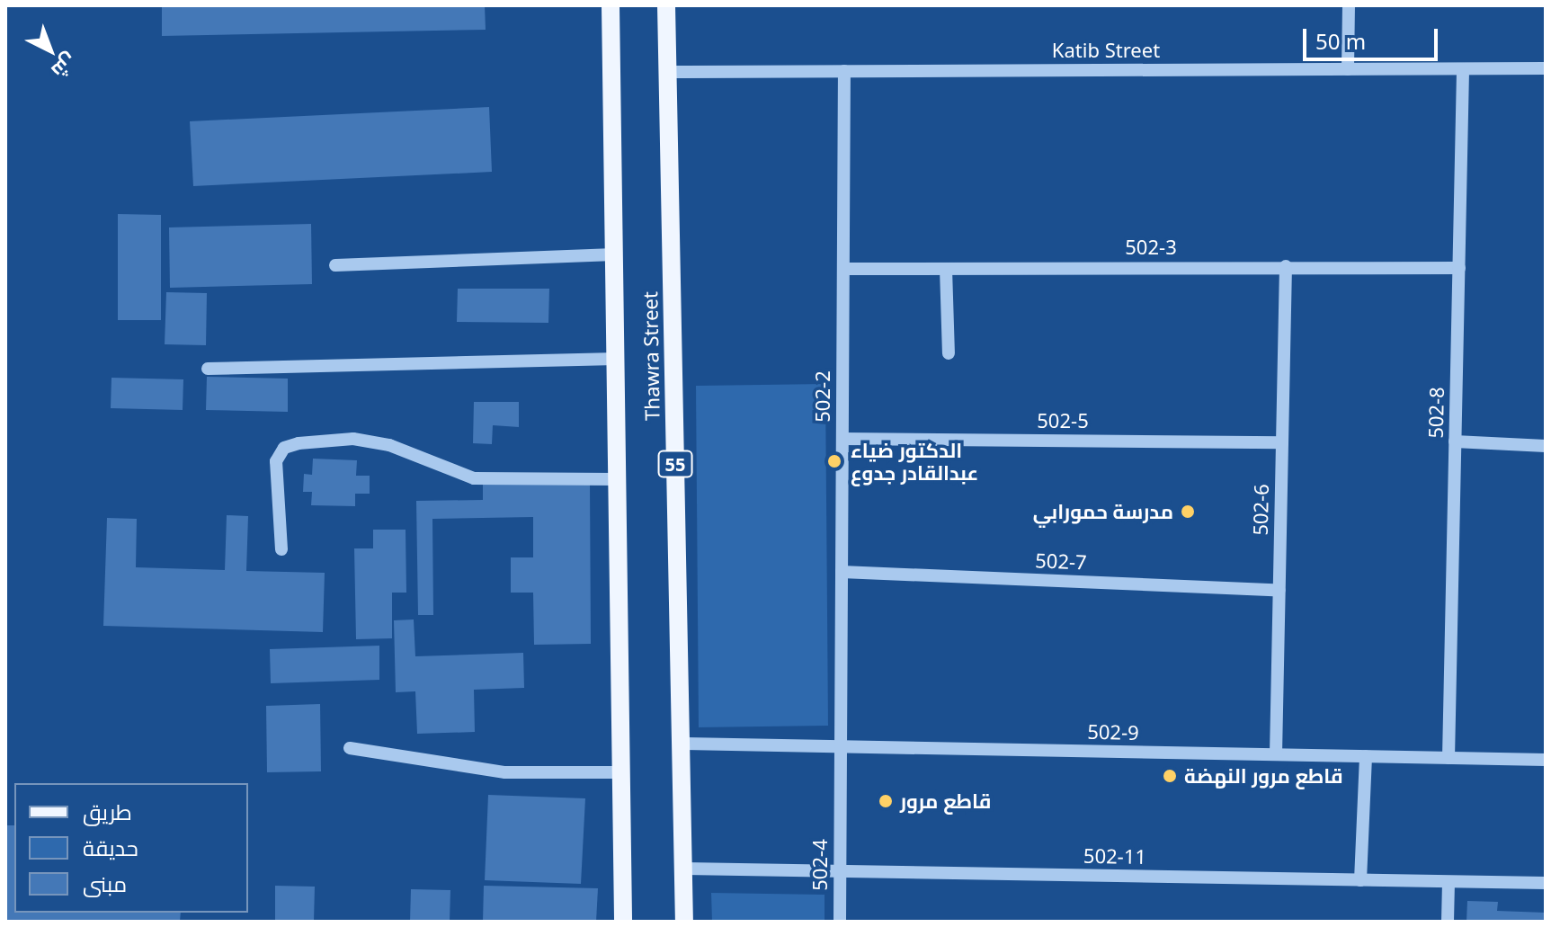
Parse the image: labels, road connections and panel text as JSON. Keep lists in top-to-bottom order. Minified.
{"streets":{"main road":["Thawra Street","55"],"street":["Katib Street","502-3","502-2","502-8","502-5","502-6","502-7","502-9","502-11","502-4"]},"crossings":[["Katib Street","Thawra Street"],["Katib Street","502-2"],["Katib Street","502-8"],["502-3","502-2"],["502-3","502-8"],["502-3","502-6"],["Thawra Street","502-9"],["Thawra Street","502-11"],["502-2","502-5"],["502-2","502-7"],["502-2","502-9"],["502-2","502-4"],["502-8","502-9"],["502-5","502-6"],["502-6","502-7"],["502-6","502-9"],["502-11","502-4"]],"places":["الدكتور ضياء عبدالقادر جدوع","مدرسة حمورابي","قاطع مرور النهضة","قاطع مرور"],"legend":["طريق","حديقة","مبنى"],"scale_bar":"50 m","north":"bottom right"}
